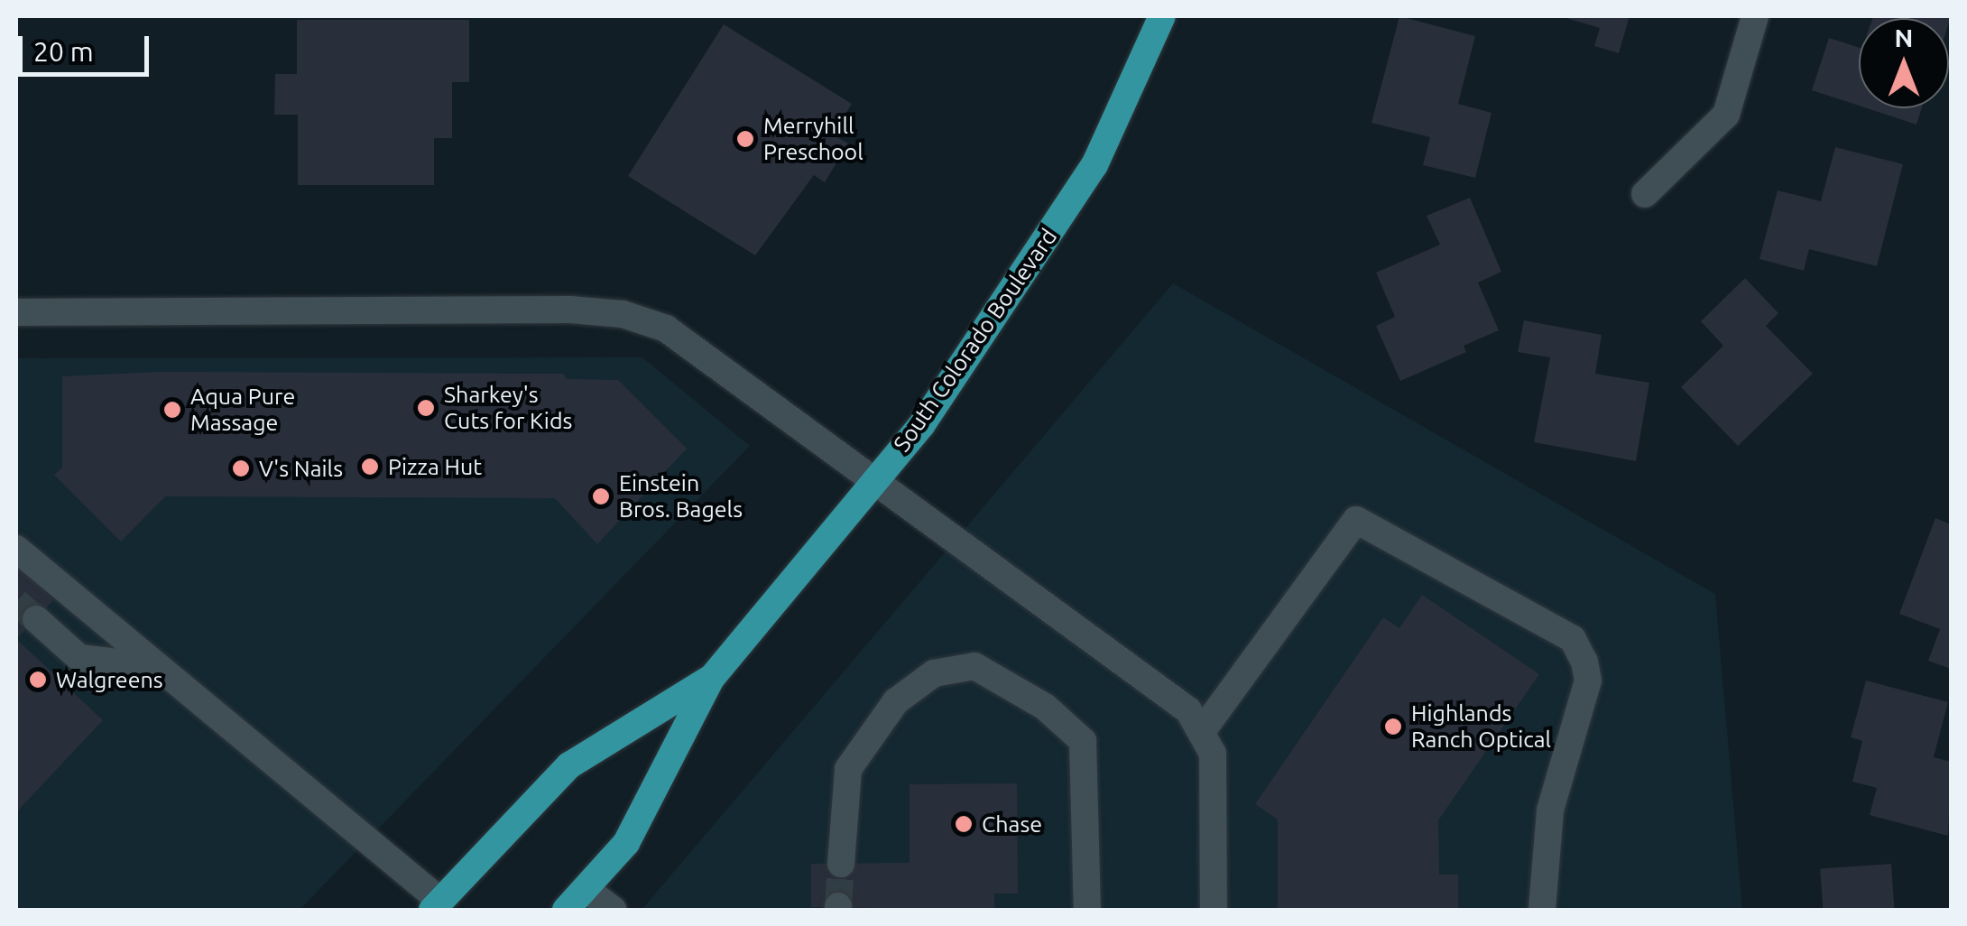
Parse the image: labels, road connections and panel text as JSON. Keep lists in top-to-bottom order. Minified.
{"streets":{"main road":["South Colorado Boulevard"]},"places":["Merryhill Preschool","Sharkey's Cuts for Kids","Aqua Pure Massage","Pizza Hut","V's Nails","Einstein Bros. Bagels","Walgreens","Highlands Ranch Optical","Chase"],"scale_bar":"20 m","north":"top"}
